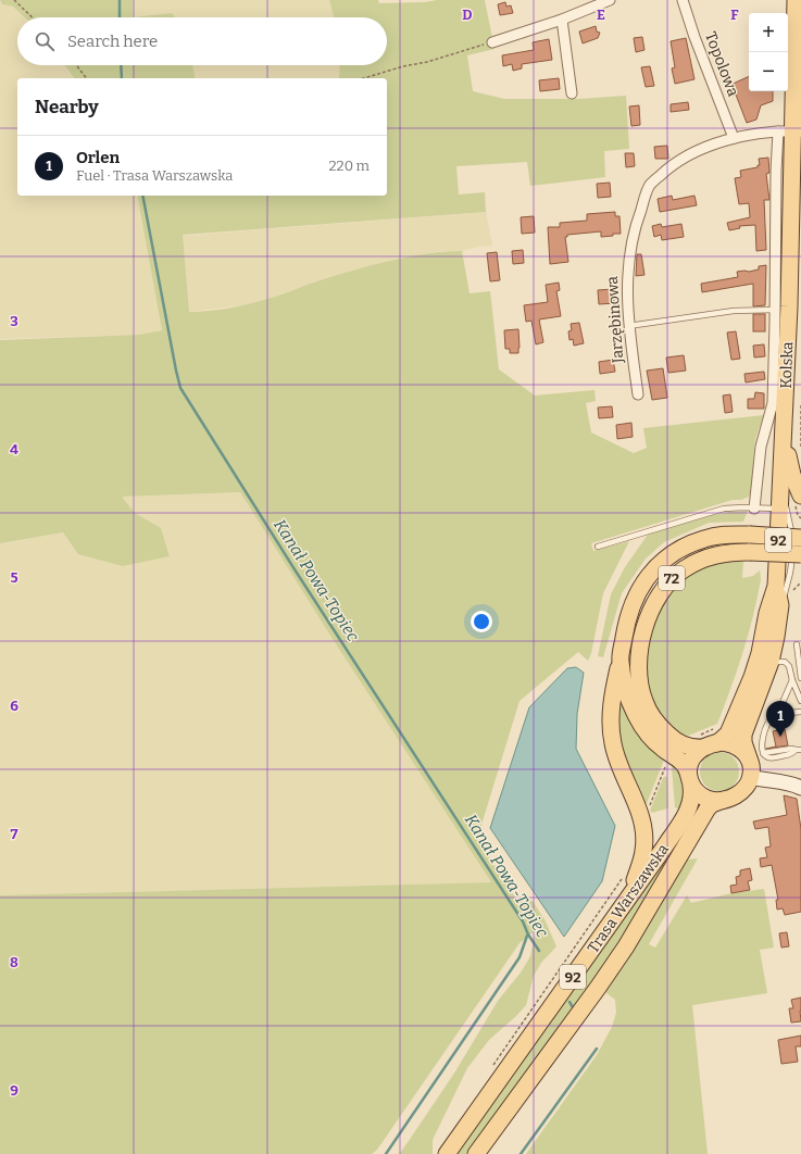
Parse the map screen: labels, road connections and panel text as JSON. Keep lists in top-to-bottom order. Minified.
{"streets":{"main road":["Kolska","92","72","Trasa Warszawska"],"street":["Topolowa","Jarzębinowa"]},"crossings":[["Topolowa","Jarzębinowa"],["Kolska","92"],["92","72"],["92","Trasa Warszawska"],["72","Trasa Warszawska"]],"water":["Kanał Powa-Topiec"],"page":{"map_buttons":["+","−"],"search":"Search here","heading":"Nearby","list":[{"mark":"1","name":"Orlen","note":"Fuel · Trasa Warszawska","value":"220 m"}],"pins":"1"},"grid":{"columns":["D","E","F"],"rows":["3","4","5","6","7","8","9"]}}
